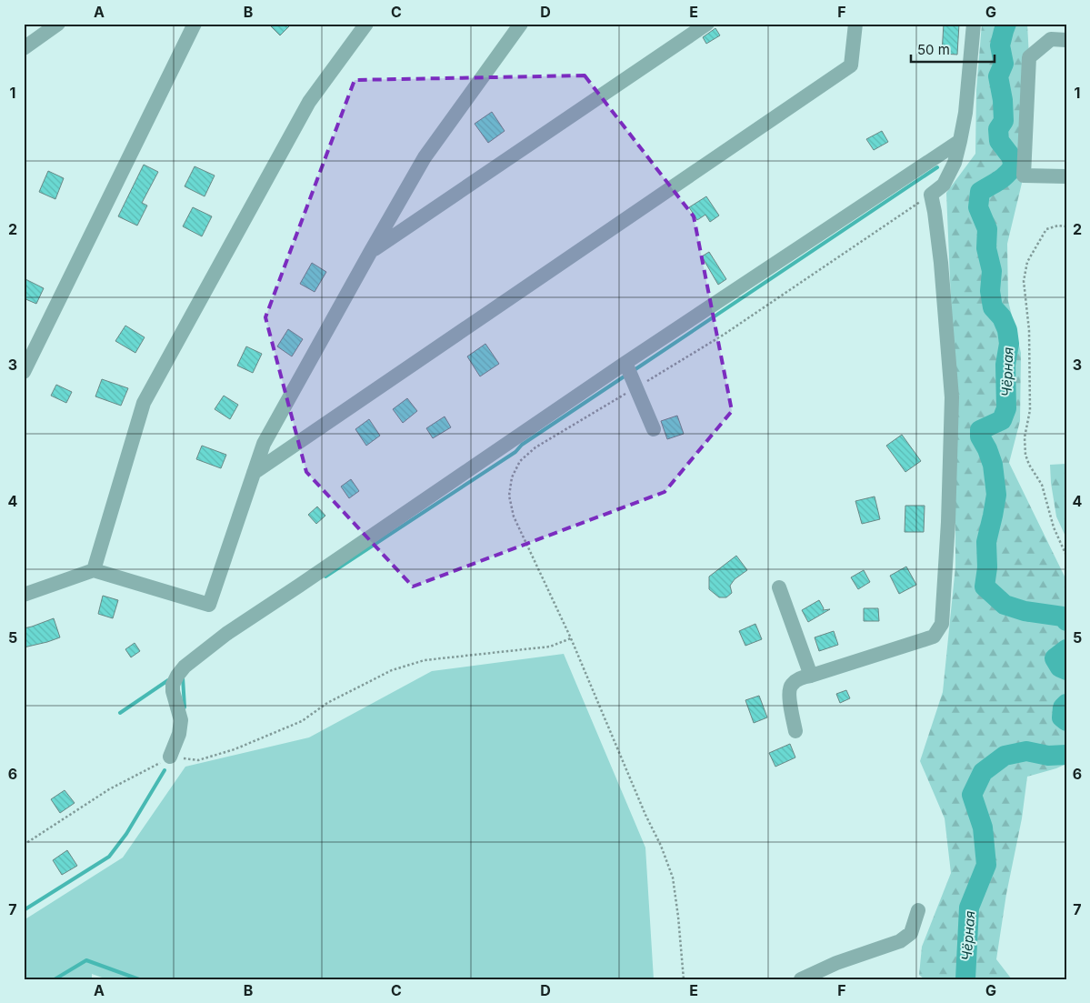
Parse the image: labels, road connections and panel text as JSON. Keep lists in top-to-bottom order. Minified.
{"water":["Чёрная"],"scale_bar":"50 m","grid":{"columns":["A","B","C","D","E","F","G"],"rows":["1","2","3","4","5","6","7"]}}
